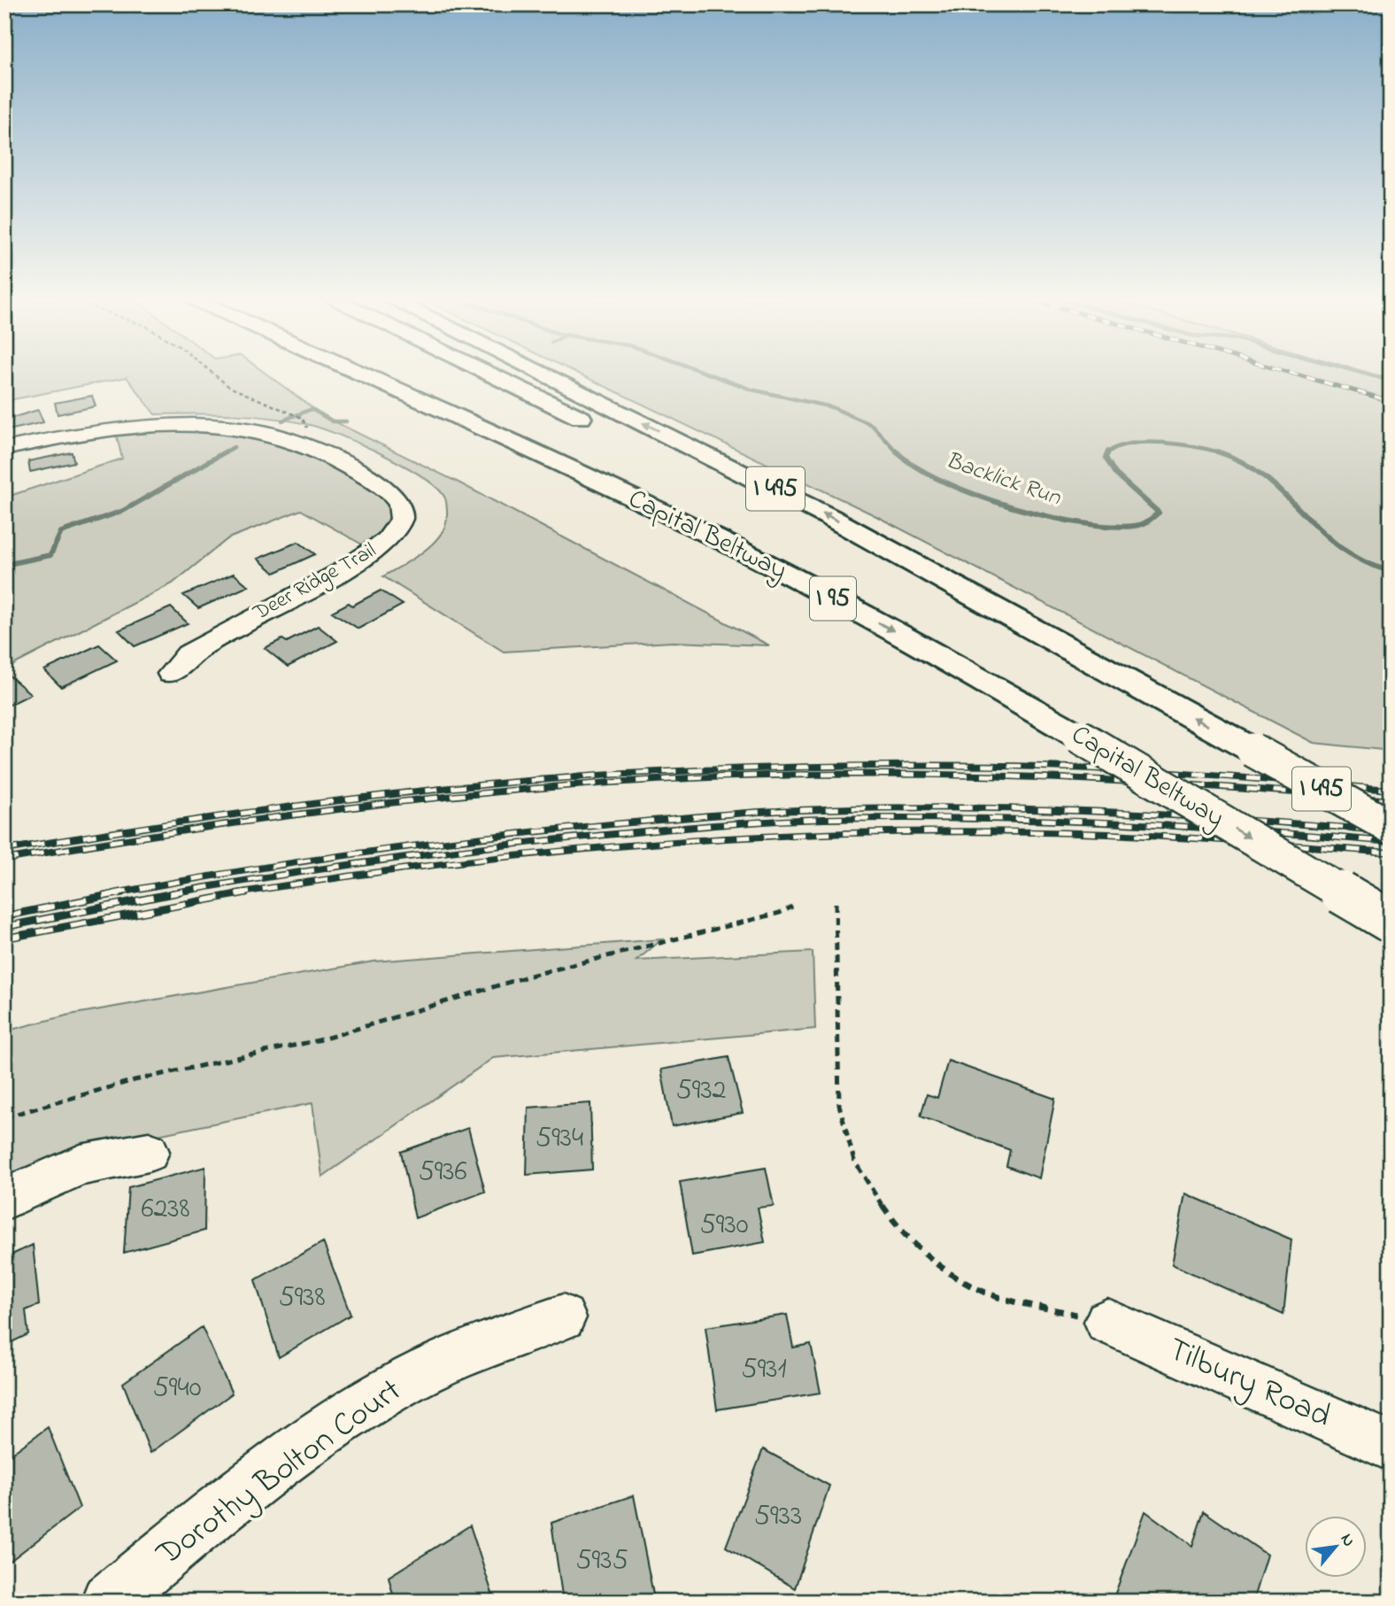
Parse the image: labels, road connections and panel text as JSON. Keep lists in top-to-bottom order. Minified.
{"streets":{"highway":["I 495","Capital Beltway","I 95"],"street":["Deer Ridge Trail","Tilbury Road","Dorothy Bolton Court"]},"crossings":[["I 495","I 95"],["Capital Beltway","I 95"]],"water":["Backlick Run"],"house_numbers":["5932","5934","5936","6238","5930","5938","5931","5940","5933","5935"],"north":"top right"}
